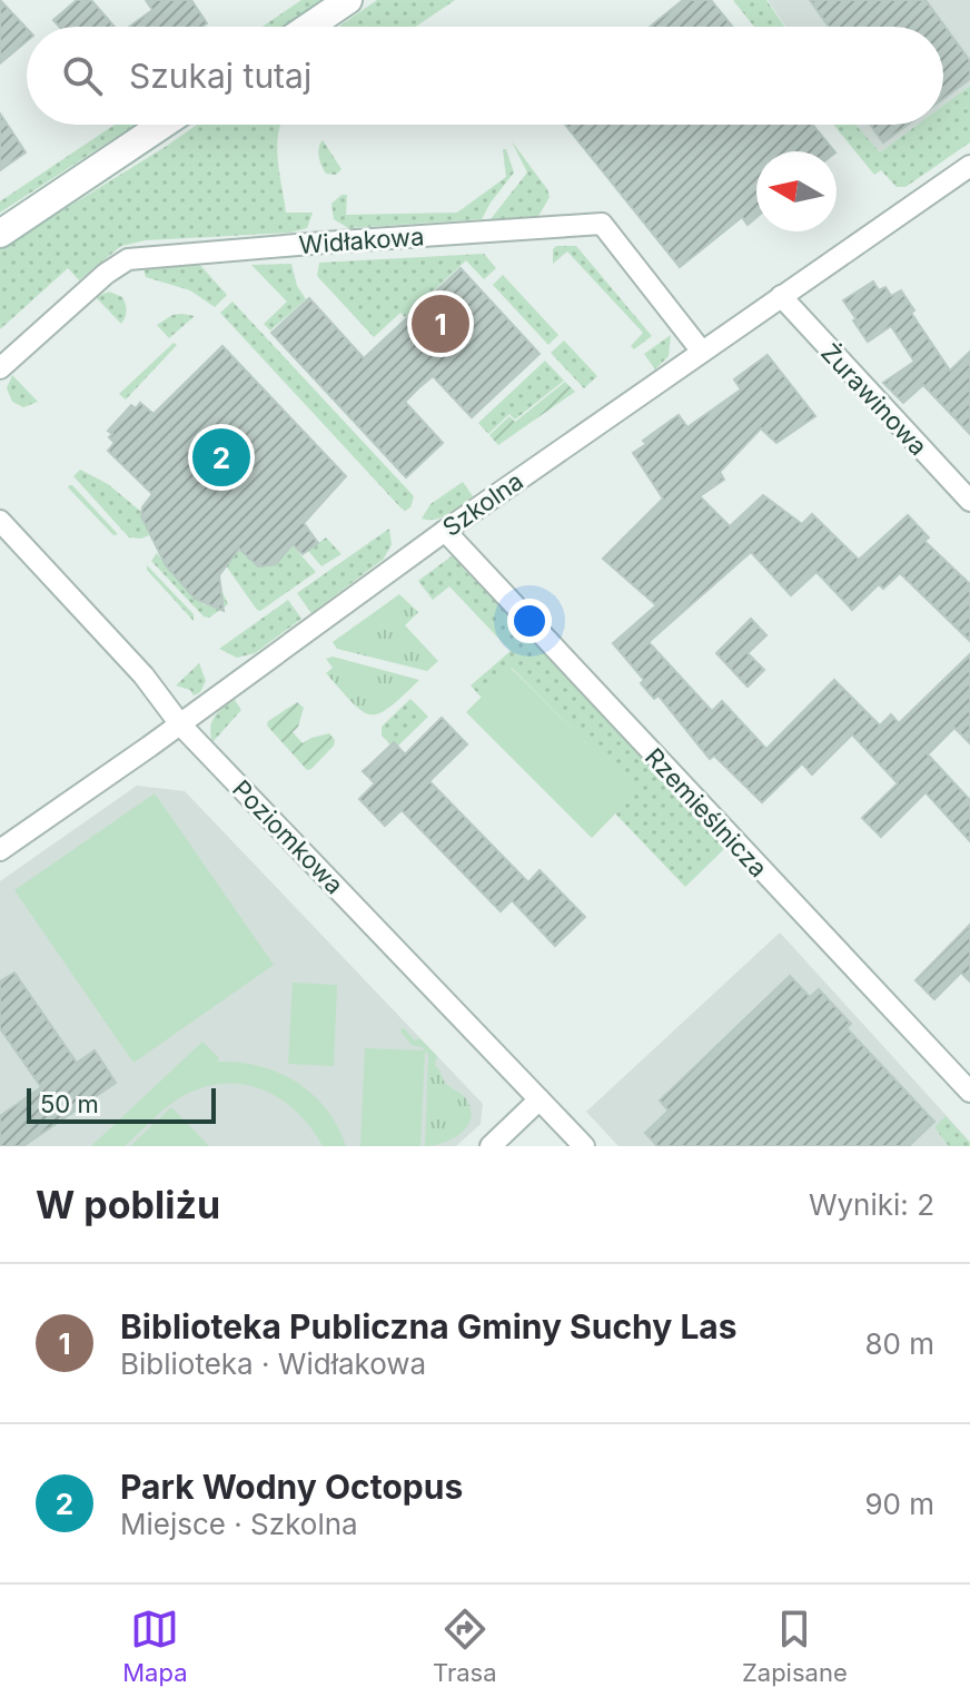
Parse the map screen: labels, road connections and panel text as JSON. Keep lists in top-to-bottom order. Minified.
{"streets":{"street":["Widłakowa","Żurawinowa","Szkolna","Rzemieślnicza","Poziomkowa"]},"crossings":[["Widłakowa","Szkolna"],["Żurawinowa","Szkolna"],["Szkolna","Rzemieślnicza"],["Szkolna","Poziomkowa"]],"scale_bar":"50 m","north":"left","page":{"search":"Szukaj tutaj","pins":["1","2"],"scale":"50 m","heading":["W pobliżu","Wyniki: 2"],"list":[{"mark":"1","name":"Biblioteka Publiczna Gminy Suchy Las","note":"Biblioteka · Widłakowa","value":"80 m"},{"mark":"2","name":"Park Wodny Octopus","note":"Miejsce · Szkolna","value":"90 m"}],"nav":["Mapa","Trasa","Zapisane"]}}
